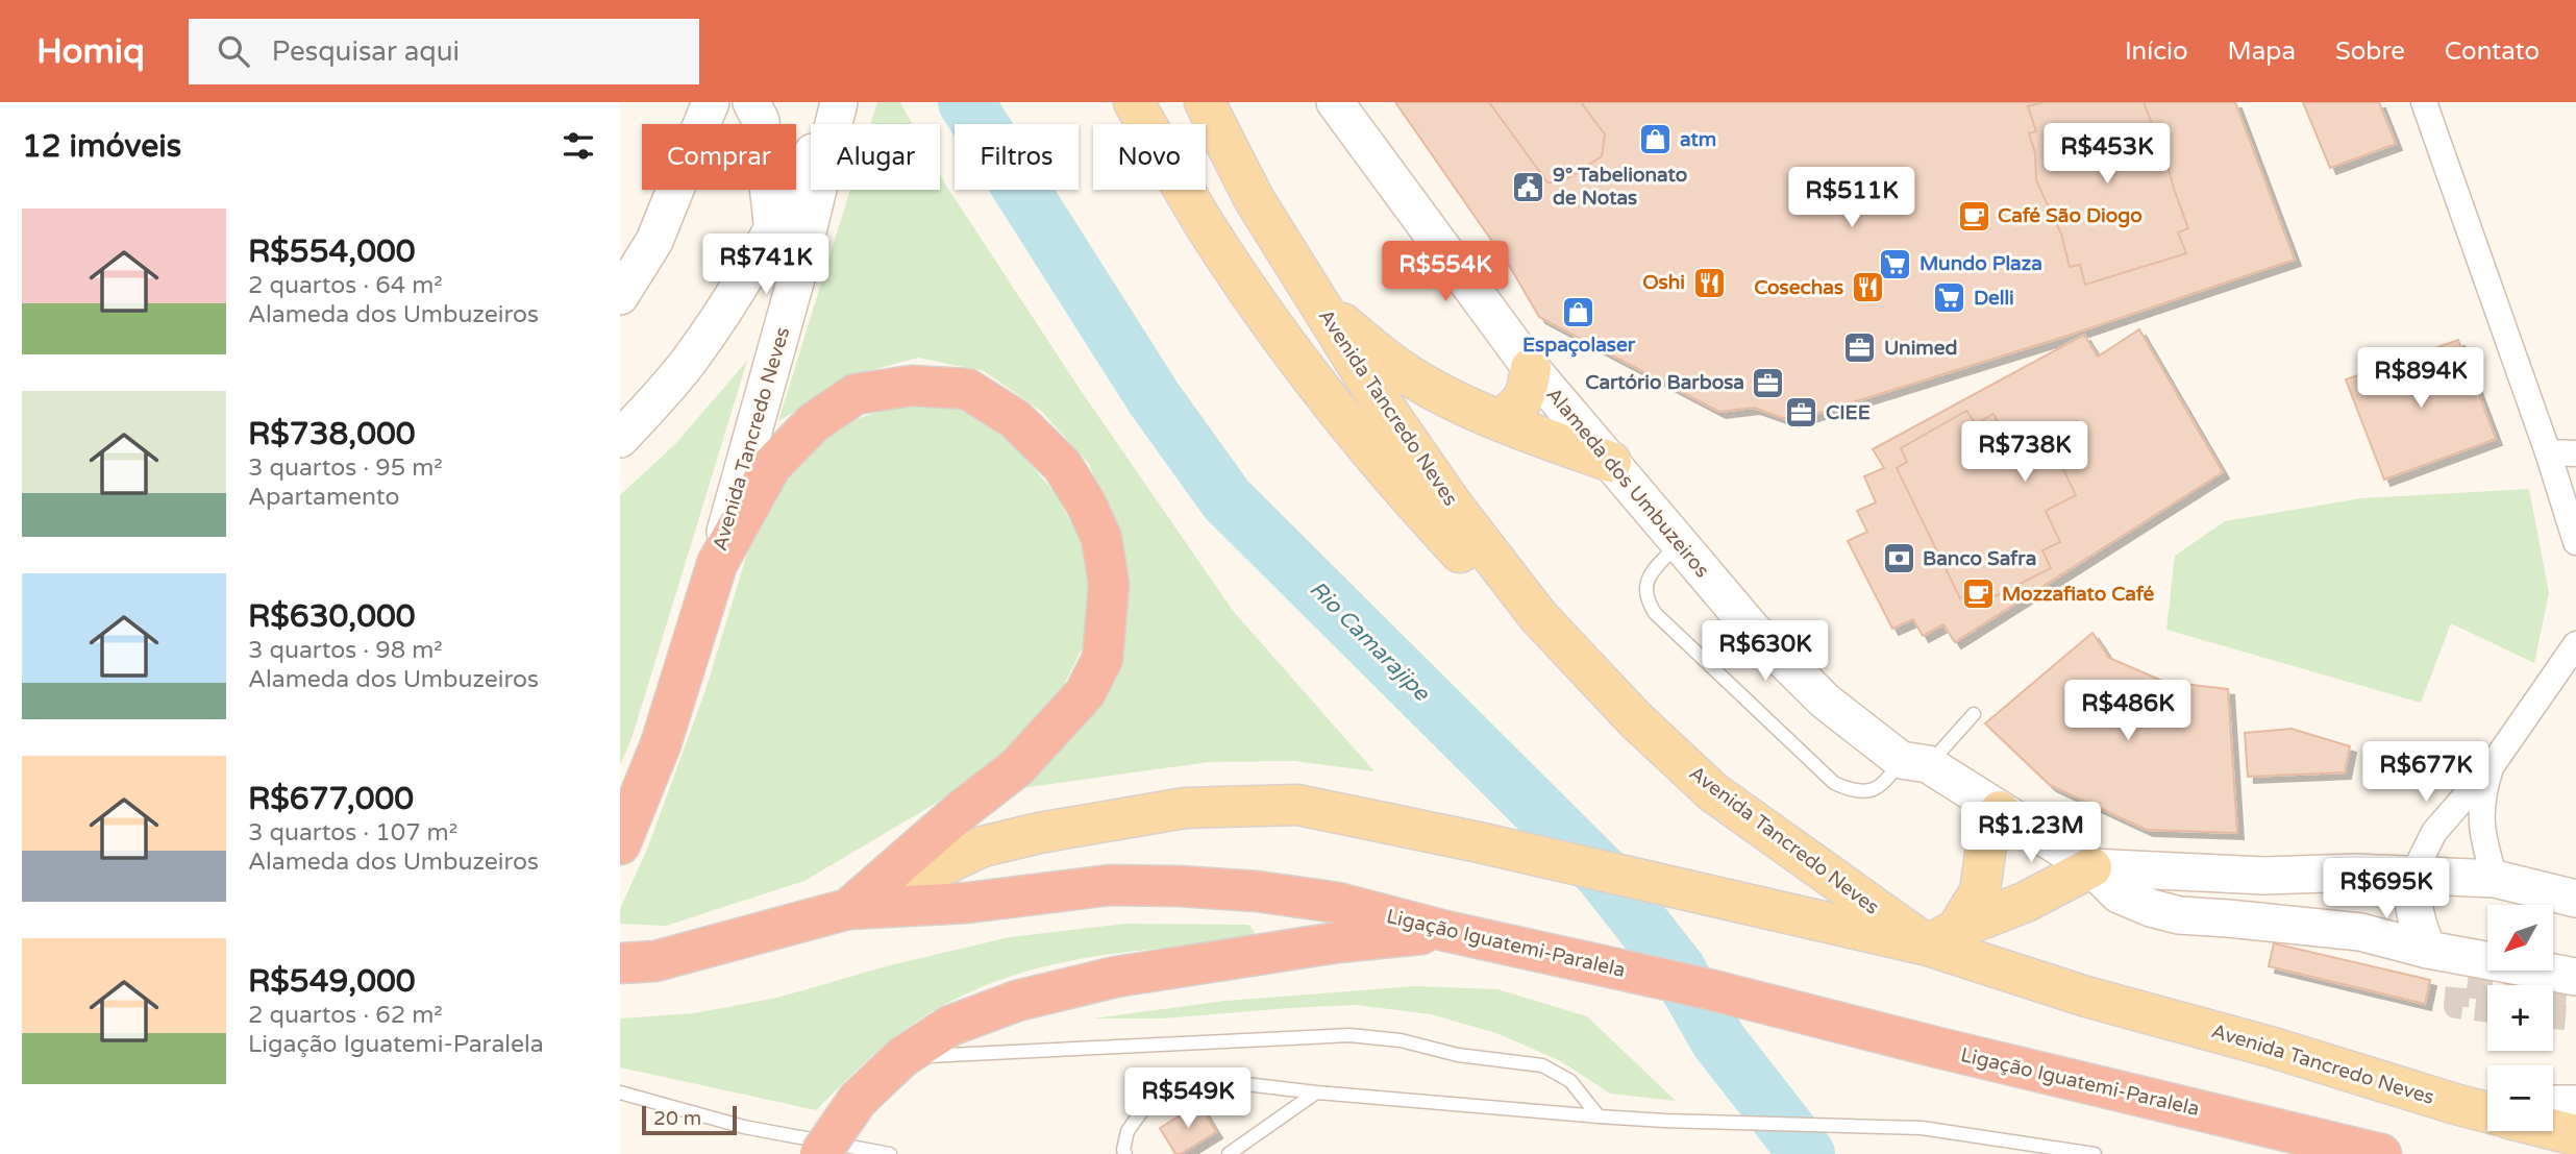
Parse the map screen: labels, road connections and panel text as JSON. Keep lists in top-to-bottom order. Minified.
{"streets":{"highway":["Ligação Iguatemi-Paralela"],"main road":["Avenida Tancredo Neves"],"street":["Alameda dos Umbuzeiros"]},"water":["Rio Camarajipe"],"places":{"shop":["atm","Espaçolaser"],"public building":["9° Tabelionato de Notas"],"cafe":["Café São Diogo","Mozzafiato Café"],"supermarket":["Mundo Plaza","Delli"],"restaurant":["Oshi","Cosechas"],"office":["Unimed","Cartório Barbosa","CIEE"],"bank":["Banco Safra"]},"scale_bar":"20 m","north":"bottom left","page":{"header":"Homiq","search":"Pesquisar aqui","nav":["Início","Mapa","Sobre","Contato"],"heading":"12 imóveis","price":["R$453K","R$511K","R$741K","R$554K","R$894K","R$738K","R$630K","R$486K","R$677K","R$1.23M","R$695K","R$549K"],"chip":["Comprar","Alugar","Filtros","Novo"],"list":[{"name":"R$554,000","note":"2 quartos · 64 m² · Alameda dos Umbuzeiros"},{"name":"R$738,000","note":"3 quartos · 95 m² · Apartamento"},{"name":"R$630,000","note":"3 quartos · 98 m² · Alameda dos Umbuzeiros"},{"name":"R$677,000","note":"3 quartos · 107 m² · Alameda dos Umbuzeiros"},{"name":"R$549,000","note":"2 quartos · 62 m² · Ligação Iguatemi-Paralela"}],"map_buttons":["+","−"],"scale":"20 m"}}
